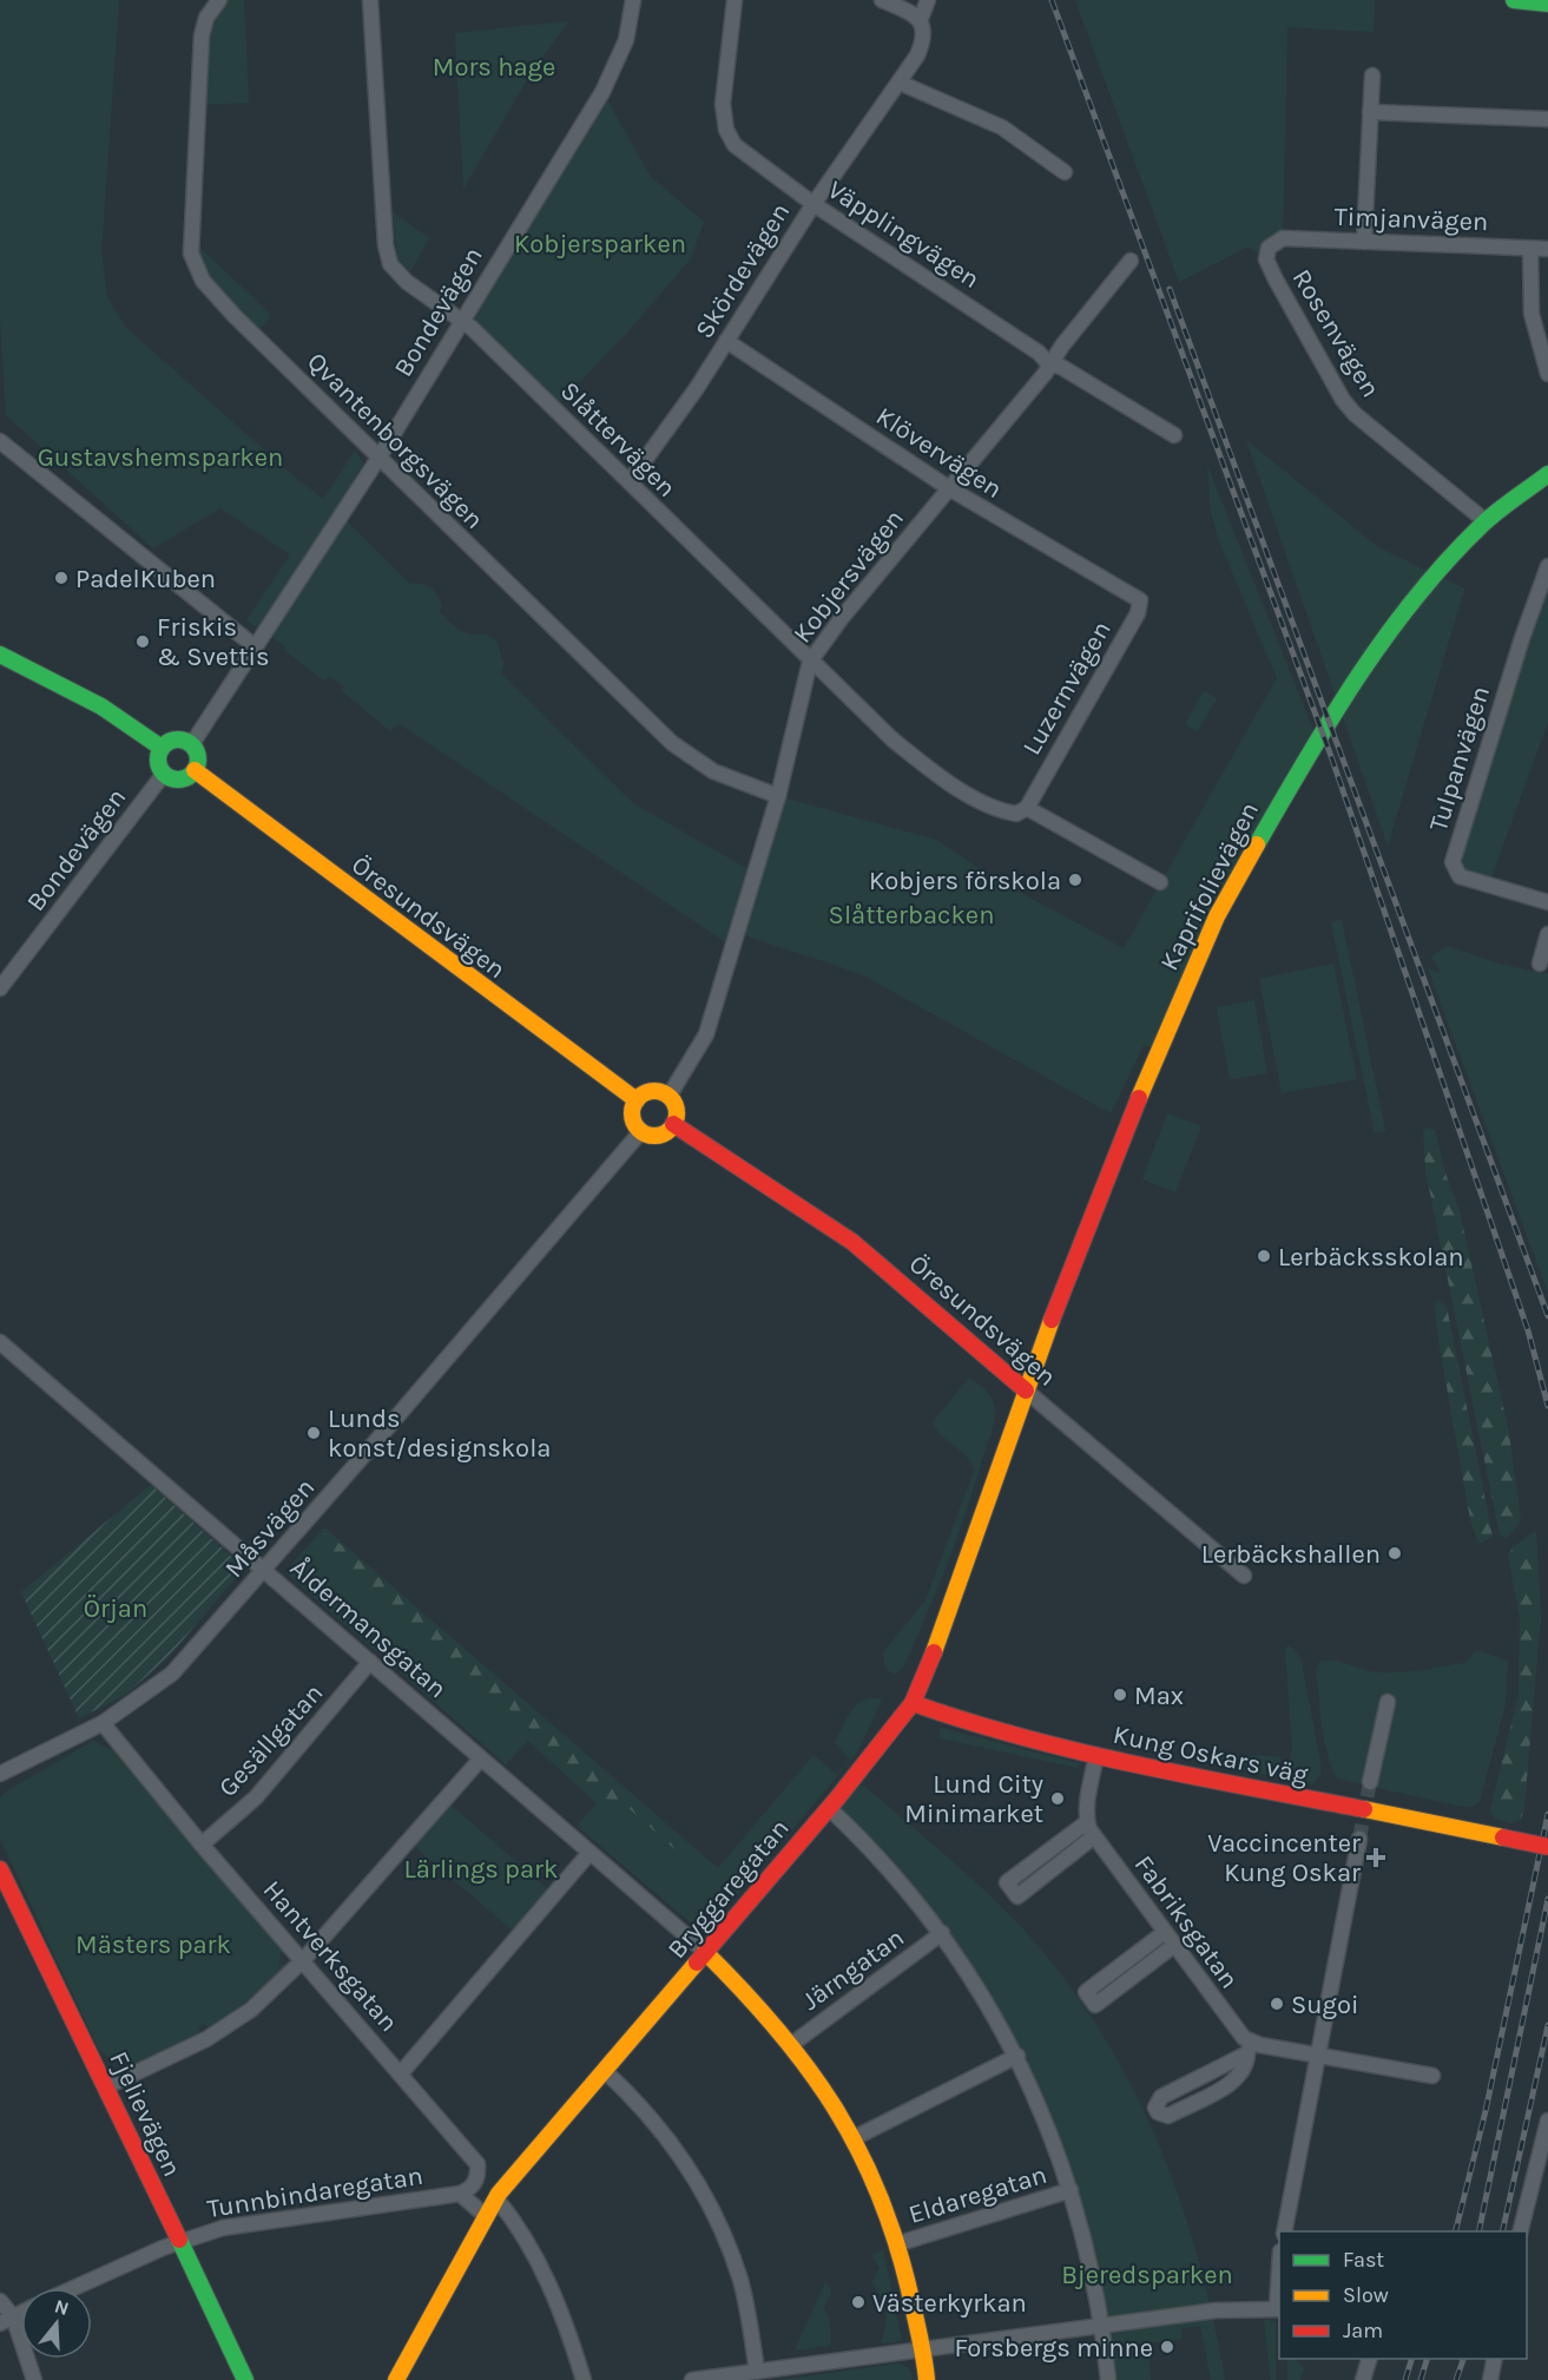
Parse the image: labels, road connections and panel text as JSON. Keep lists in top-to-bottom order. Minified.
{"streets":{"main road":["Kaprifolievägen","Öresundsvägen","Kung Oskars väg","Bryggaregatan","Fjelievägen"],"street":["Timjanvägen","Väpplingvägen","Skördevägen","Bondevägen","Rosenvägen","Slåttervägen","Qvantenborgsvägen","Klövervägen","Kobjersvägen","Luzernvägen","Tulpanvägen","Måsvägen","Åldermansgatan","Gesällgatan","Fabriksgatan","Hantverksgatan","Järngatan","Tunnbindaregatan","Eldaregatan"]},"crossings":[["Timjanvägen","Rosenvägen"],["Väpplingvägen","Skördevägen"],["Väpplingvägen","Kobjersvägen"],["Skördevägen","Slåttervägen"],["Skördevägen","Klövervägen"],["Bondevägen","Slåttervägen"],["Bondevägen","Qvantenborgsvägen"],["Bondevägen","Öresundsvägen"],["Rosenvägen","Kaprifolievägen"],["Slåttervägen","Kobjersvägen"],["Slåttervägen","Luzernvägen"],["Qvantenborgsvägen","Kobjersvägen"],["Klövervägen","Kobjersvägen"],["Klövervägen","Luzernvägen"],["Kobjersvägen","Öresundsvägen"],["Kobjersvägen","Måsvägen"],["Kaprifolievägen","Öresundsvägen"],["Kaprifolievägen","Bryggaregatan"],["Öresundsvägen","Måsvägen"],["Öresundsvägen","Bryggaregatan"],["Måsvägen","Åldermansgatan"],["Måsvägen","Hantverksgatan"],["Åldermansgatan","Gesällgatan"],["Åldermansgatan","Bryggaregatan"],["Gesällgatan","Hantverksgatan"],["Kung Oskars väg","Bryggaregatan"],["Hantverksgatan","Tunnbindaregatan"],["Fjelievägen","Tunnbindaregatan"]],"parks":["Mors hage","Kobjersparken","Gustavshemsparken","Slåtterbacken","Örjan","Lärlings park","Mästers park","Bjeredsparken"],"places":{"other":["PadelKuben","Friskis & Svettis","Kobjers förskola","Lerbäcksskolan","Lunds konst/designskola","Lerbäckshallen","Max","Lund City Minimarket","Sugoi","Västerkyrkan","Forsbergs minne"],"health":["Vaccincenter Kung Oskar"]},"legend":["Fast","Slow","Jam"],"north":"top"}
